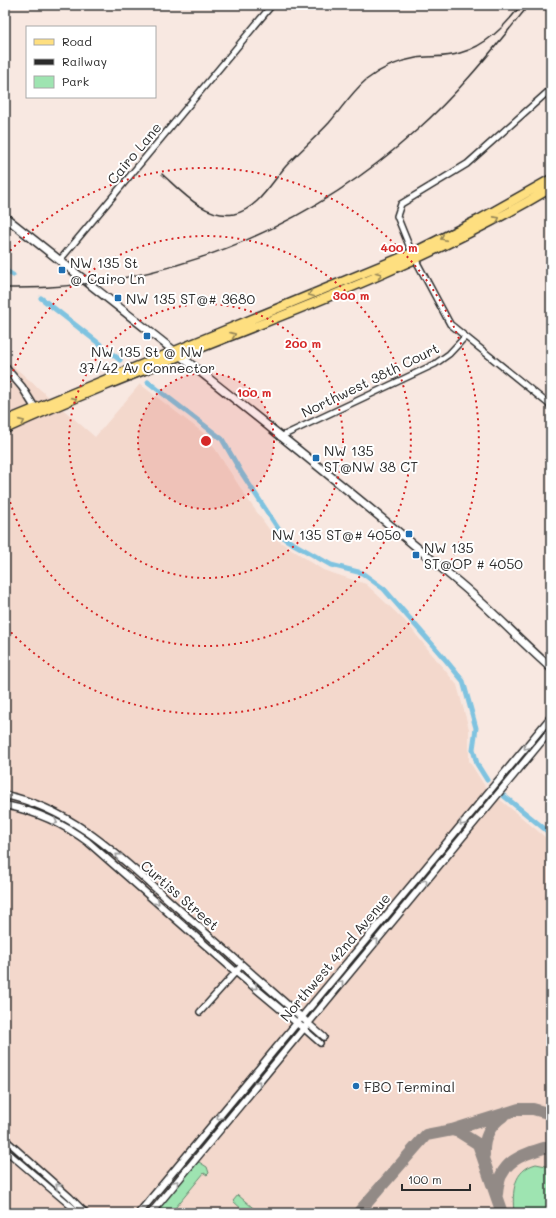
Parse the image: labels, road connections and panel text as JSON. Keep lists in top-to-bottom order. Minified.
{"streets":{"street":["Cairo Lane","Northwest 38th Court","Curtiss Street","Northwest 42nd Avenue"]},"crossings":[["Curtiss Street","Northwest 42nd Avenue"]],"places":{"transit":["NW 135 St @ Cairo Ln","NW 135 ST@# 3680","NW 135 St @ NW 37/42 Av Connector","NW 135 ST@NW 38 CT","NW 135 ST@# 4050","NW 135 ST@OP # 4050"],"other":["FBO Terminal"]},"legend":["Road","Railway","Park"],"scale_bar":"100 m","rings":["400 m","300 m","200 m","100 m"]}
